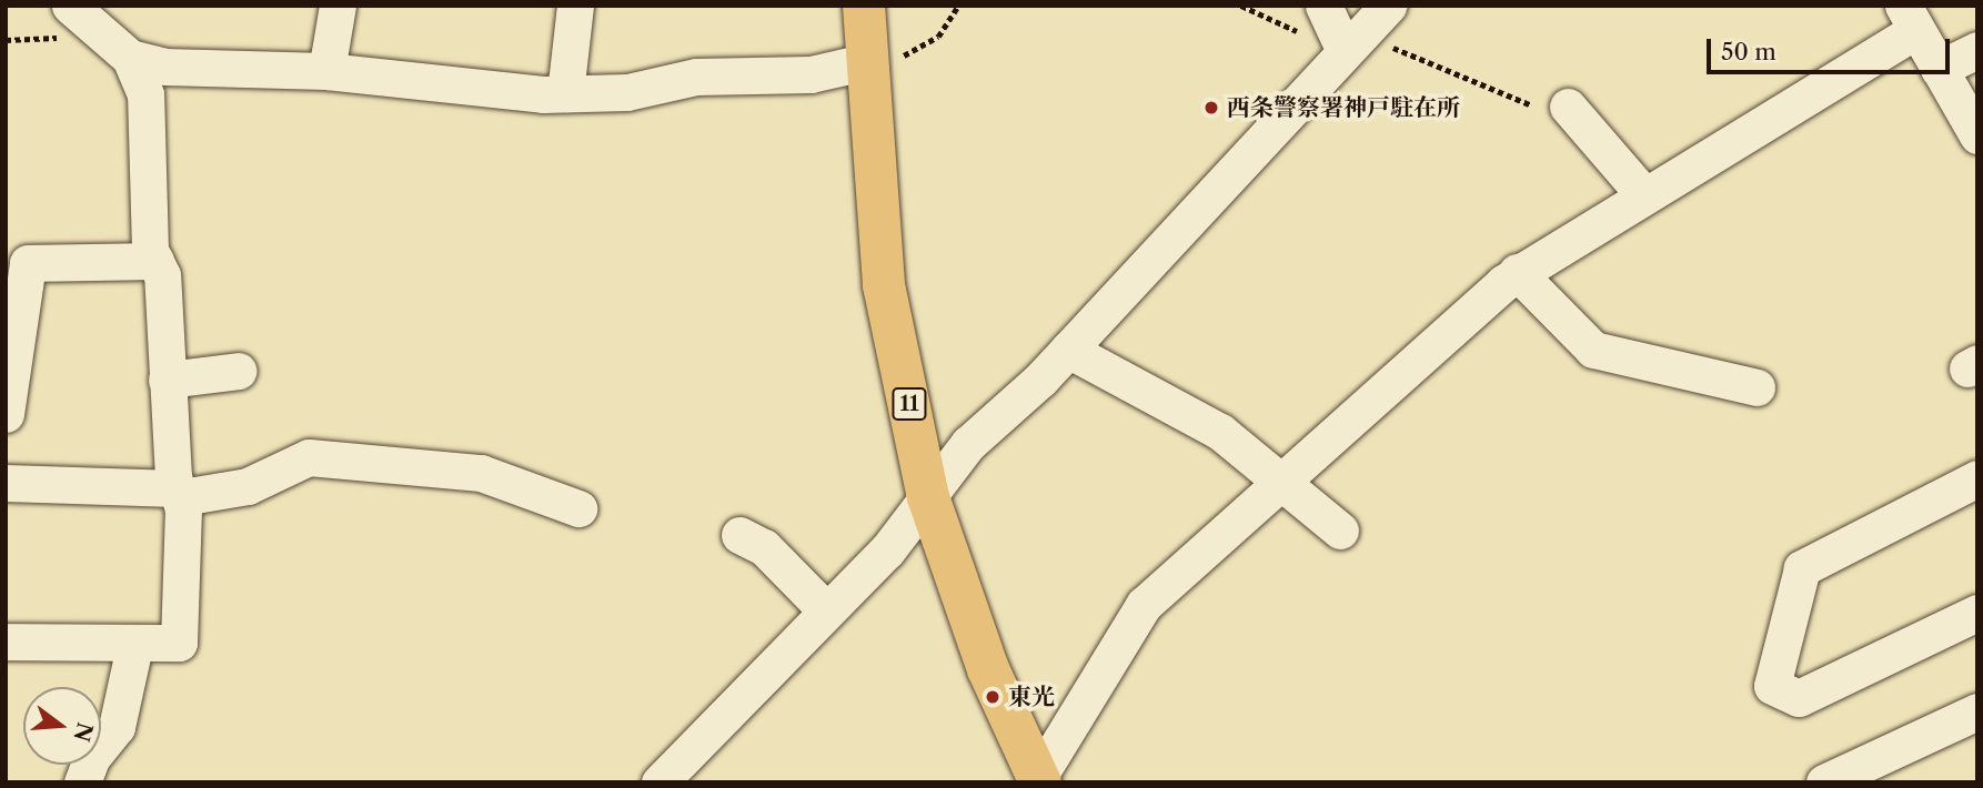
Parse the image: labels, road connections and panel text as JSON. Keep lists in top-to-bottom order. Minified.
{"streets":{"highway":["11"]},"places":["西条警察署神戸駐在所","東光"],"scale_bar":"50 m","north":"right"}
